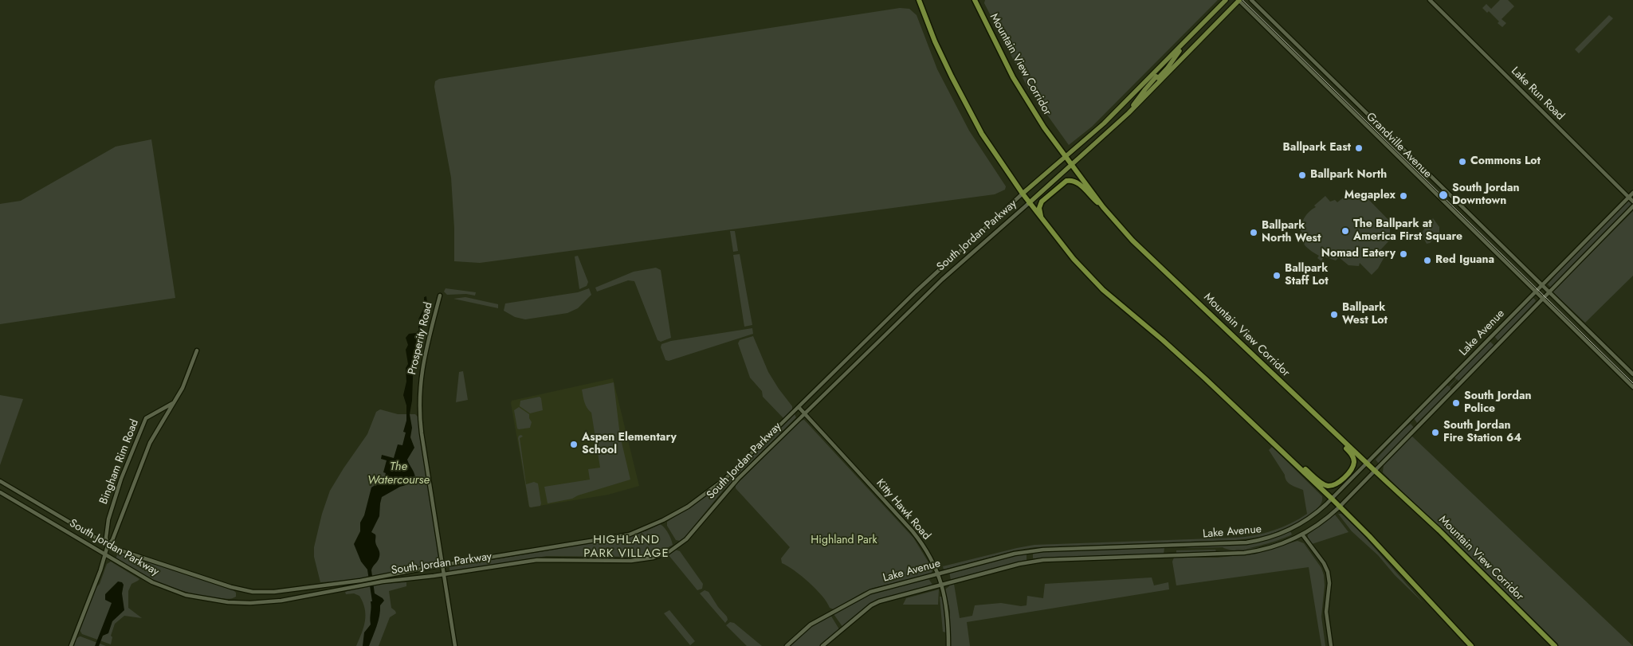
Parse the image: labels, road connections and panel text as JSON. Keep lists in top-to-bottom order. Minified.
{"streets":{"highway":["Mountain View Corridor"],"main road":["South Jordan Parkway"],"street":["Lake Run Road","Grandville Avenue","Lake Avenue","Prosperity Road","Bingham Rim Road","Kitty Hawk Road"]},"crossings":[["Mountain View Corridor","South Jordan Parkway"],["Mountain View Corridor","Lake Avenue"],["Lake Run Road","Lake Avenue"],["Grandville Avenue","South Jordan Parkway"],["Grandville Avenue","Lake Avenue"],["South Jordan Parkway","Prosperity Road"],["South Jordan Parkway","Bingham Rim Road"],["South Jordan Parkway","Kitty Hawk Road"],["Lake Avenue","Kitty Hawk Road"]],"districts":["HIGHLAND PARK VILLAGE"],"water":["The Watercourse"],"parks":["Highland Park"],"places":["Ballpark East","Commons Lot","Ballpark North","South Jordan Downtown","Megaplex","The Ballpark at America First Square","Ballpark North West","Nomad Eatery","Red Iguana","Ballpark Staff Lot","Ballpark West Lot","South Jordan Police","South Jordan Fire Station 64","Aspen Elementary School"]}
